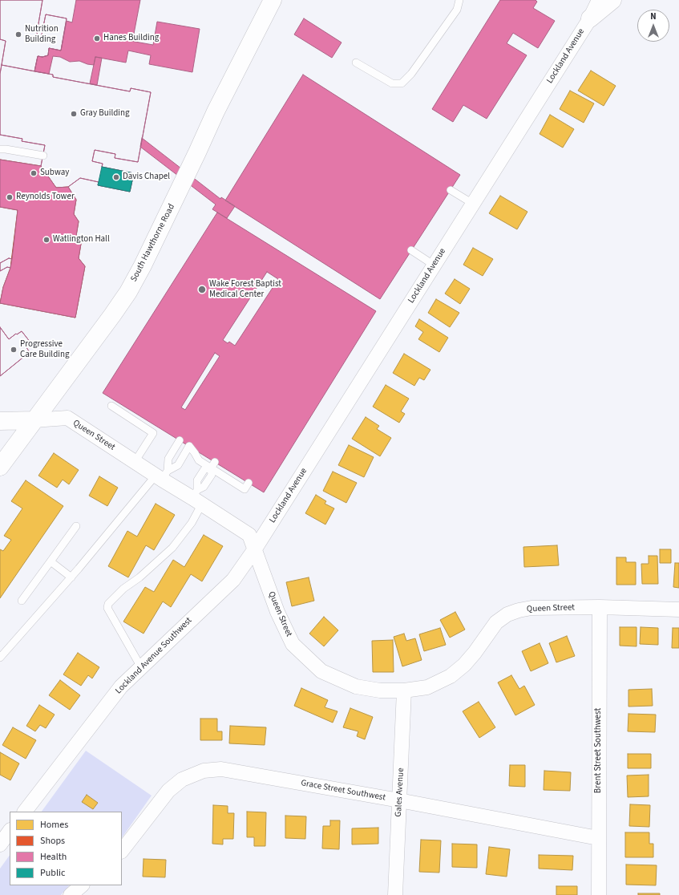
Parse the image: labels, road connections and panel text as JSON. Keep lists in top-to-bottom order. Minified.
{"streets":{"main road":["South Hawthorne Road","Queen Street"],"street":["Lockland Avenue","Lockland Avenue Southwest","Brent Street Southwest","Grace Street Southwest","Gales Avenue"]},"crossings":[["Lockland Avenue","Queen Street"],["Lockland Avenue","Lockland Avenue Southwest"],["South Hawthorne Road","Queen Street"],["Queen Street","Lockland Avenue Southwest"],["Queen Street","Brent Street Southwest"],["Queen Street","Gales Avenue"],["Brent Street Southwest","Grace Street Southwest"],["Grace Street Southwest","Gales Avenue"]],"places":["Nutrition Building","Hanes Building","Gray Building","Subway","Davis Chapel","Reynolds Tower","Watlington Hall","Wake Forest Baptist Medical Center","Progressive Care Building"],"legend":["Homes","Shops","Health","Public"],"north":"top"}
